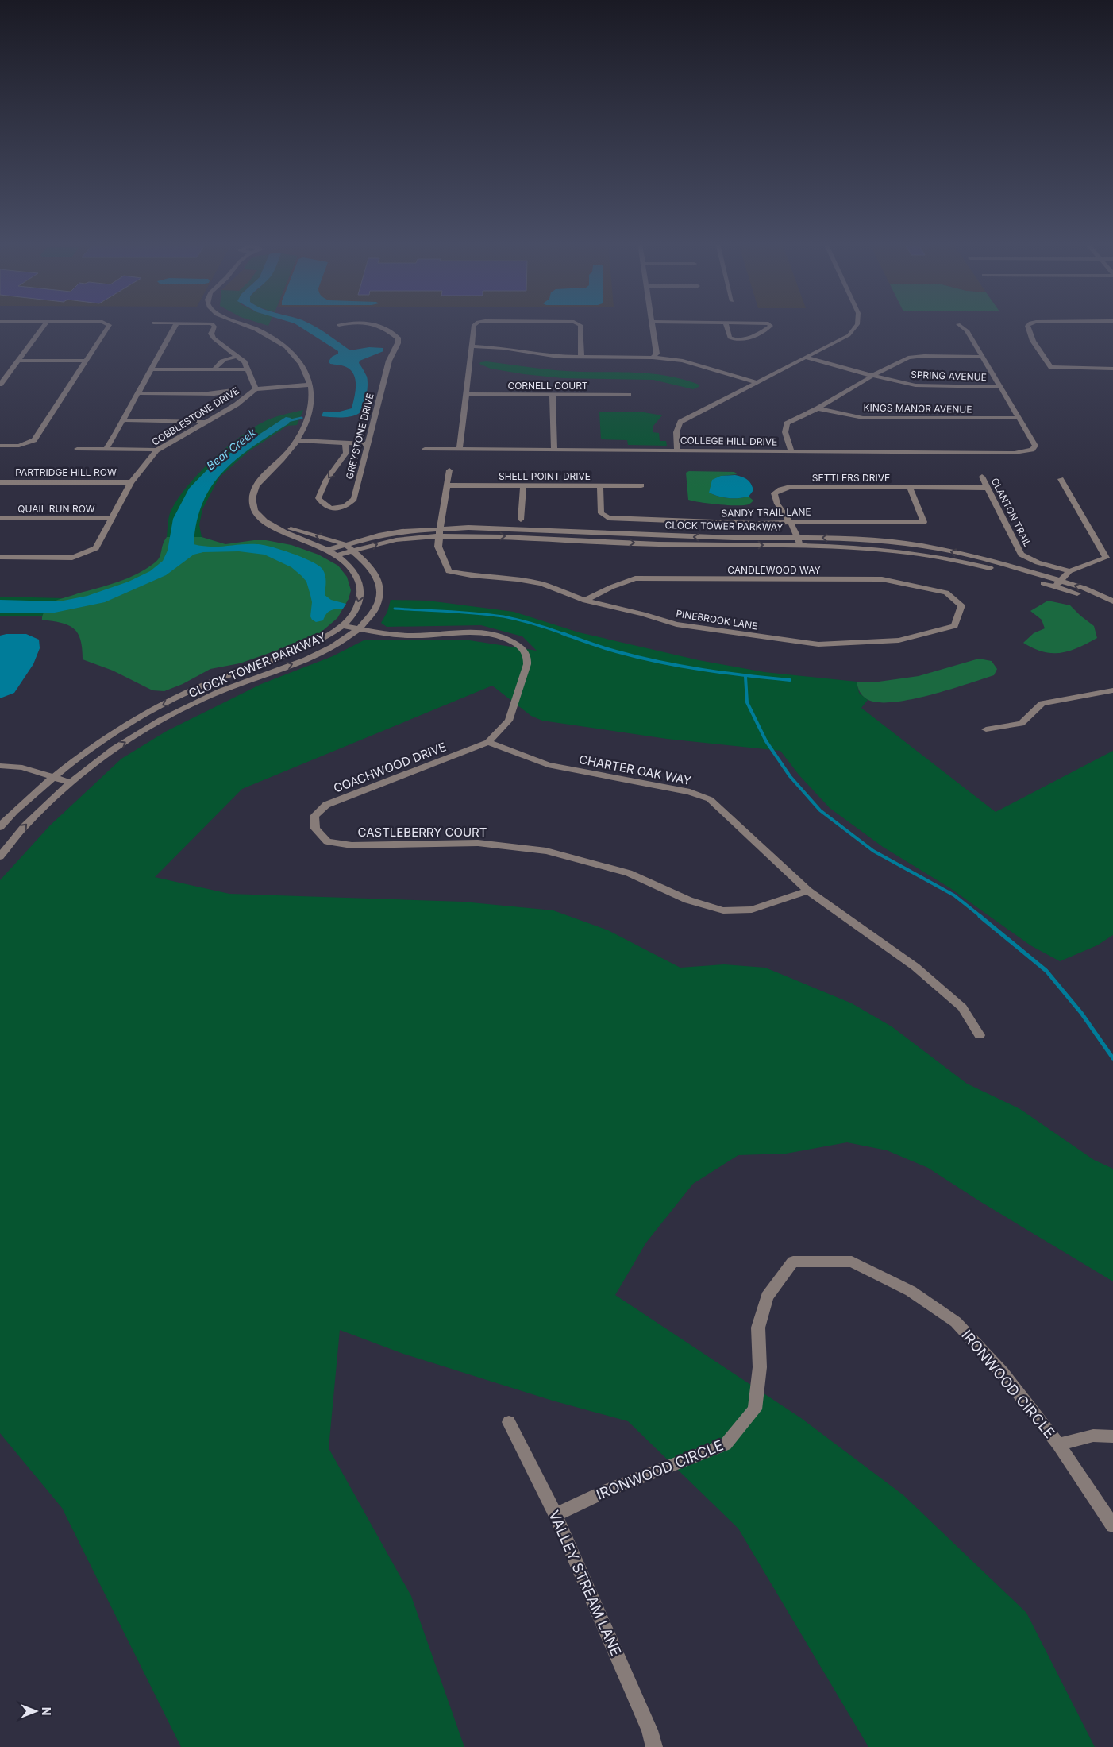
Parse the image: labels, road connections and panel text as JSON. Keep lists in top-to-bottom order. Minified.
{"streets":{"street":["SPRING AVENUE","CORNELL COURT","KINGS MANOR AVENUE","COBBLESTONE DRIVE","GREYSTONE DRIVE","COLLEGE HILL DRIVE","PARTRIDGE HILL ROW","SHELL POINT DRIVE","SETTLERS DRIVE","QUAIL RUN ROW","SANDY TRAIL LANE","CLANTON TRAIL","CLOCK TOWER PARKWAY","CANDLEWOOD WAY","PINEBROOK LANE","COACHWOOD DRIVE","CHARTER OAK WAY","CASTLEBERRY COURT","IRONWOOD CIRCLE","VALLEY STREAM LANE"]},"crossings":[["KINGS MANOR AVENUE","COLLEGE HILL DRIVE"],["COBBLESTONE DRIVE","PARTRIDGE HILL ROW"],["COBBLESTONE DRIVE","QUAIL RUN ROW"],["SHELL POINT DRIVE","SANDY TRAIL LANE"],["SETTLERS DRIVE","SANDY TRAIL LANE"],["SETTLERS DRIVE","CLANTON TRAIL"],["SETTLERS DRIVE","CLOCK TOWER PARKWAY"],["CLOCK TOWER PARKWAY","PINEBROOK LANE"],["CANDLEWOOD WAY","PINEBROOK LANE"],["COACHWOOD DRIVE","CHARTER OAK WAY"],["COACHWOOD DRIVE","CASTLEBERRY COURT"],["CHARTER OAK WAY","CASTLEBERRY COURT"],["IRONWOOD CIRCLE","VALLEY STREAM LANE"]],"water":["Bear Creek"],"north":"right"}
